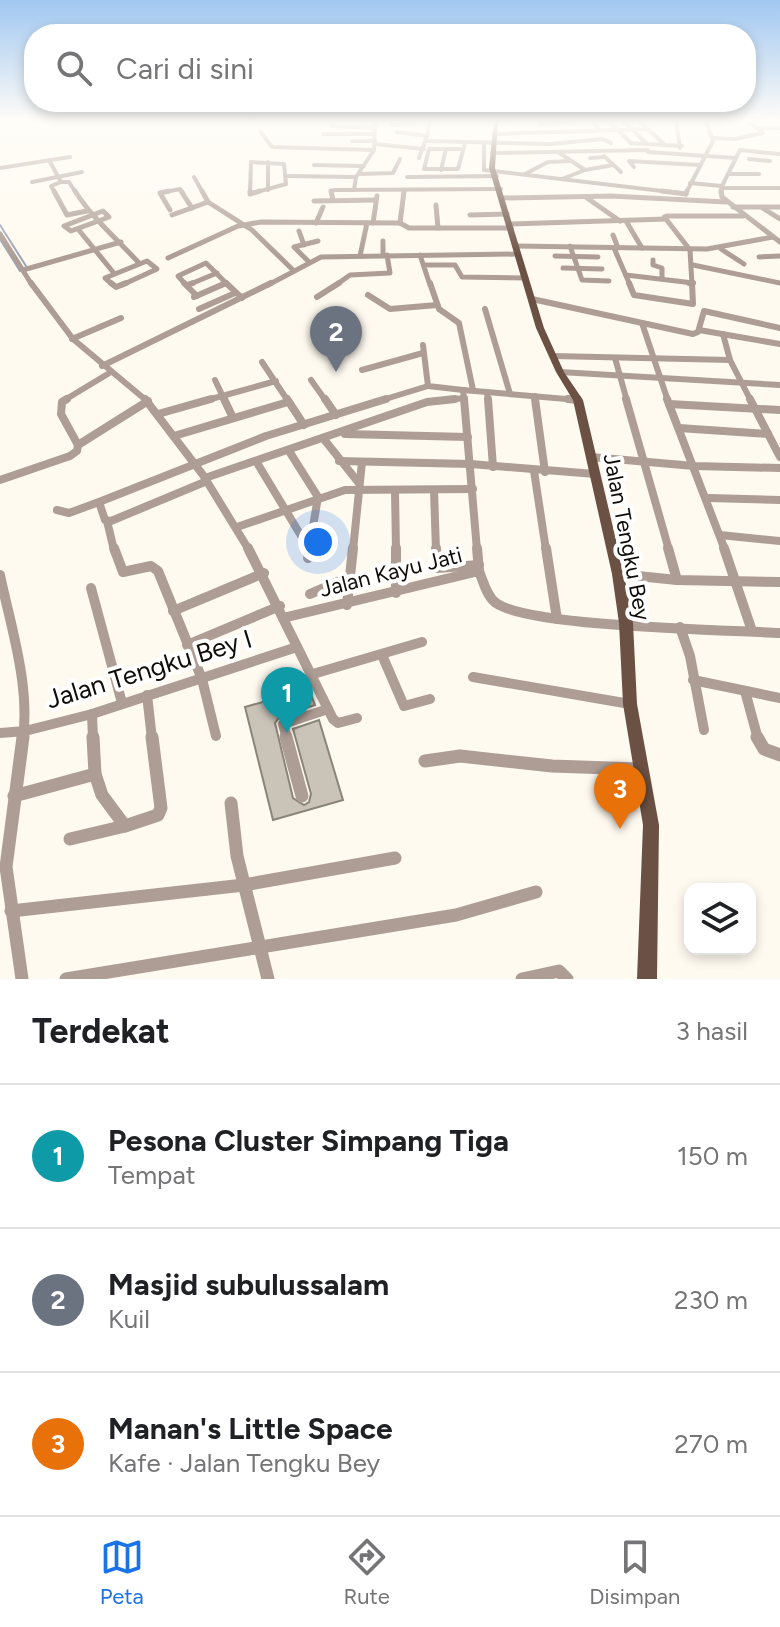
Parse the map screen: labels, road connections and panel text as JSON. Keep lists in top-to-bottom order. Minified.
{"streets":{"main road":["Jalan Tengku Bey"],"street":["Jalan Kayu Jati","Jalan Tengku Bey I"]},"crossings":[["Jalan Tengku Bey","Jalan Kayu Jati"]],"page":{"search":"Cari di sini","pins":["2","1","3"],"heading":["Terdekat","3 hasil"],"list":[{"mark":"1","name":"Pesona Cluster Simpang Tiga","note":"Tempat","value":"150 m"},{"mark":"2","name":"Masjid subulussalam","note":"Kuil","value":"230 m"},{"mark":"3","name":"Manan's Little Space","note":"Kafe · Jalan Tengku Bey","value":"270 m"}],"nav":["Peta","Rute","Disimpan"]}}
